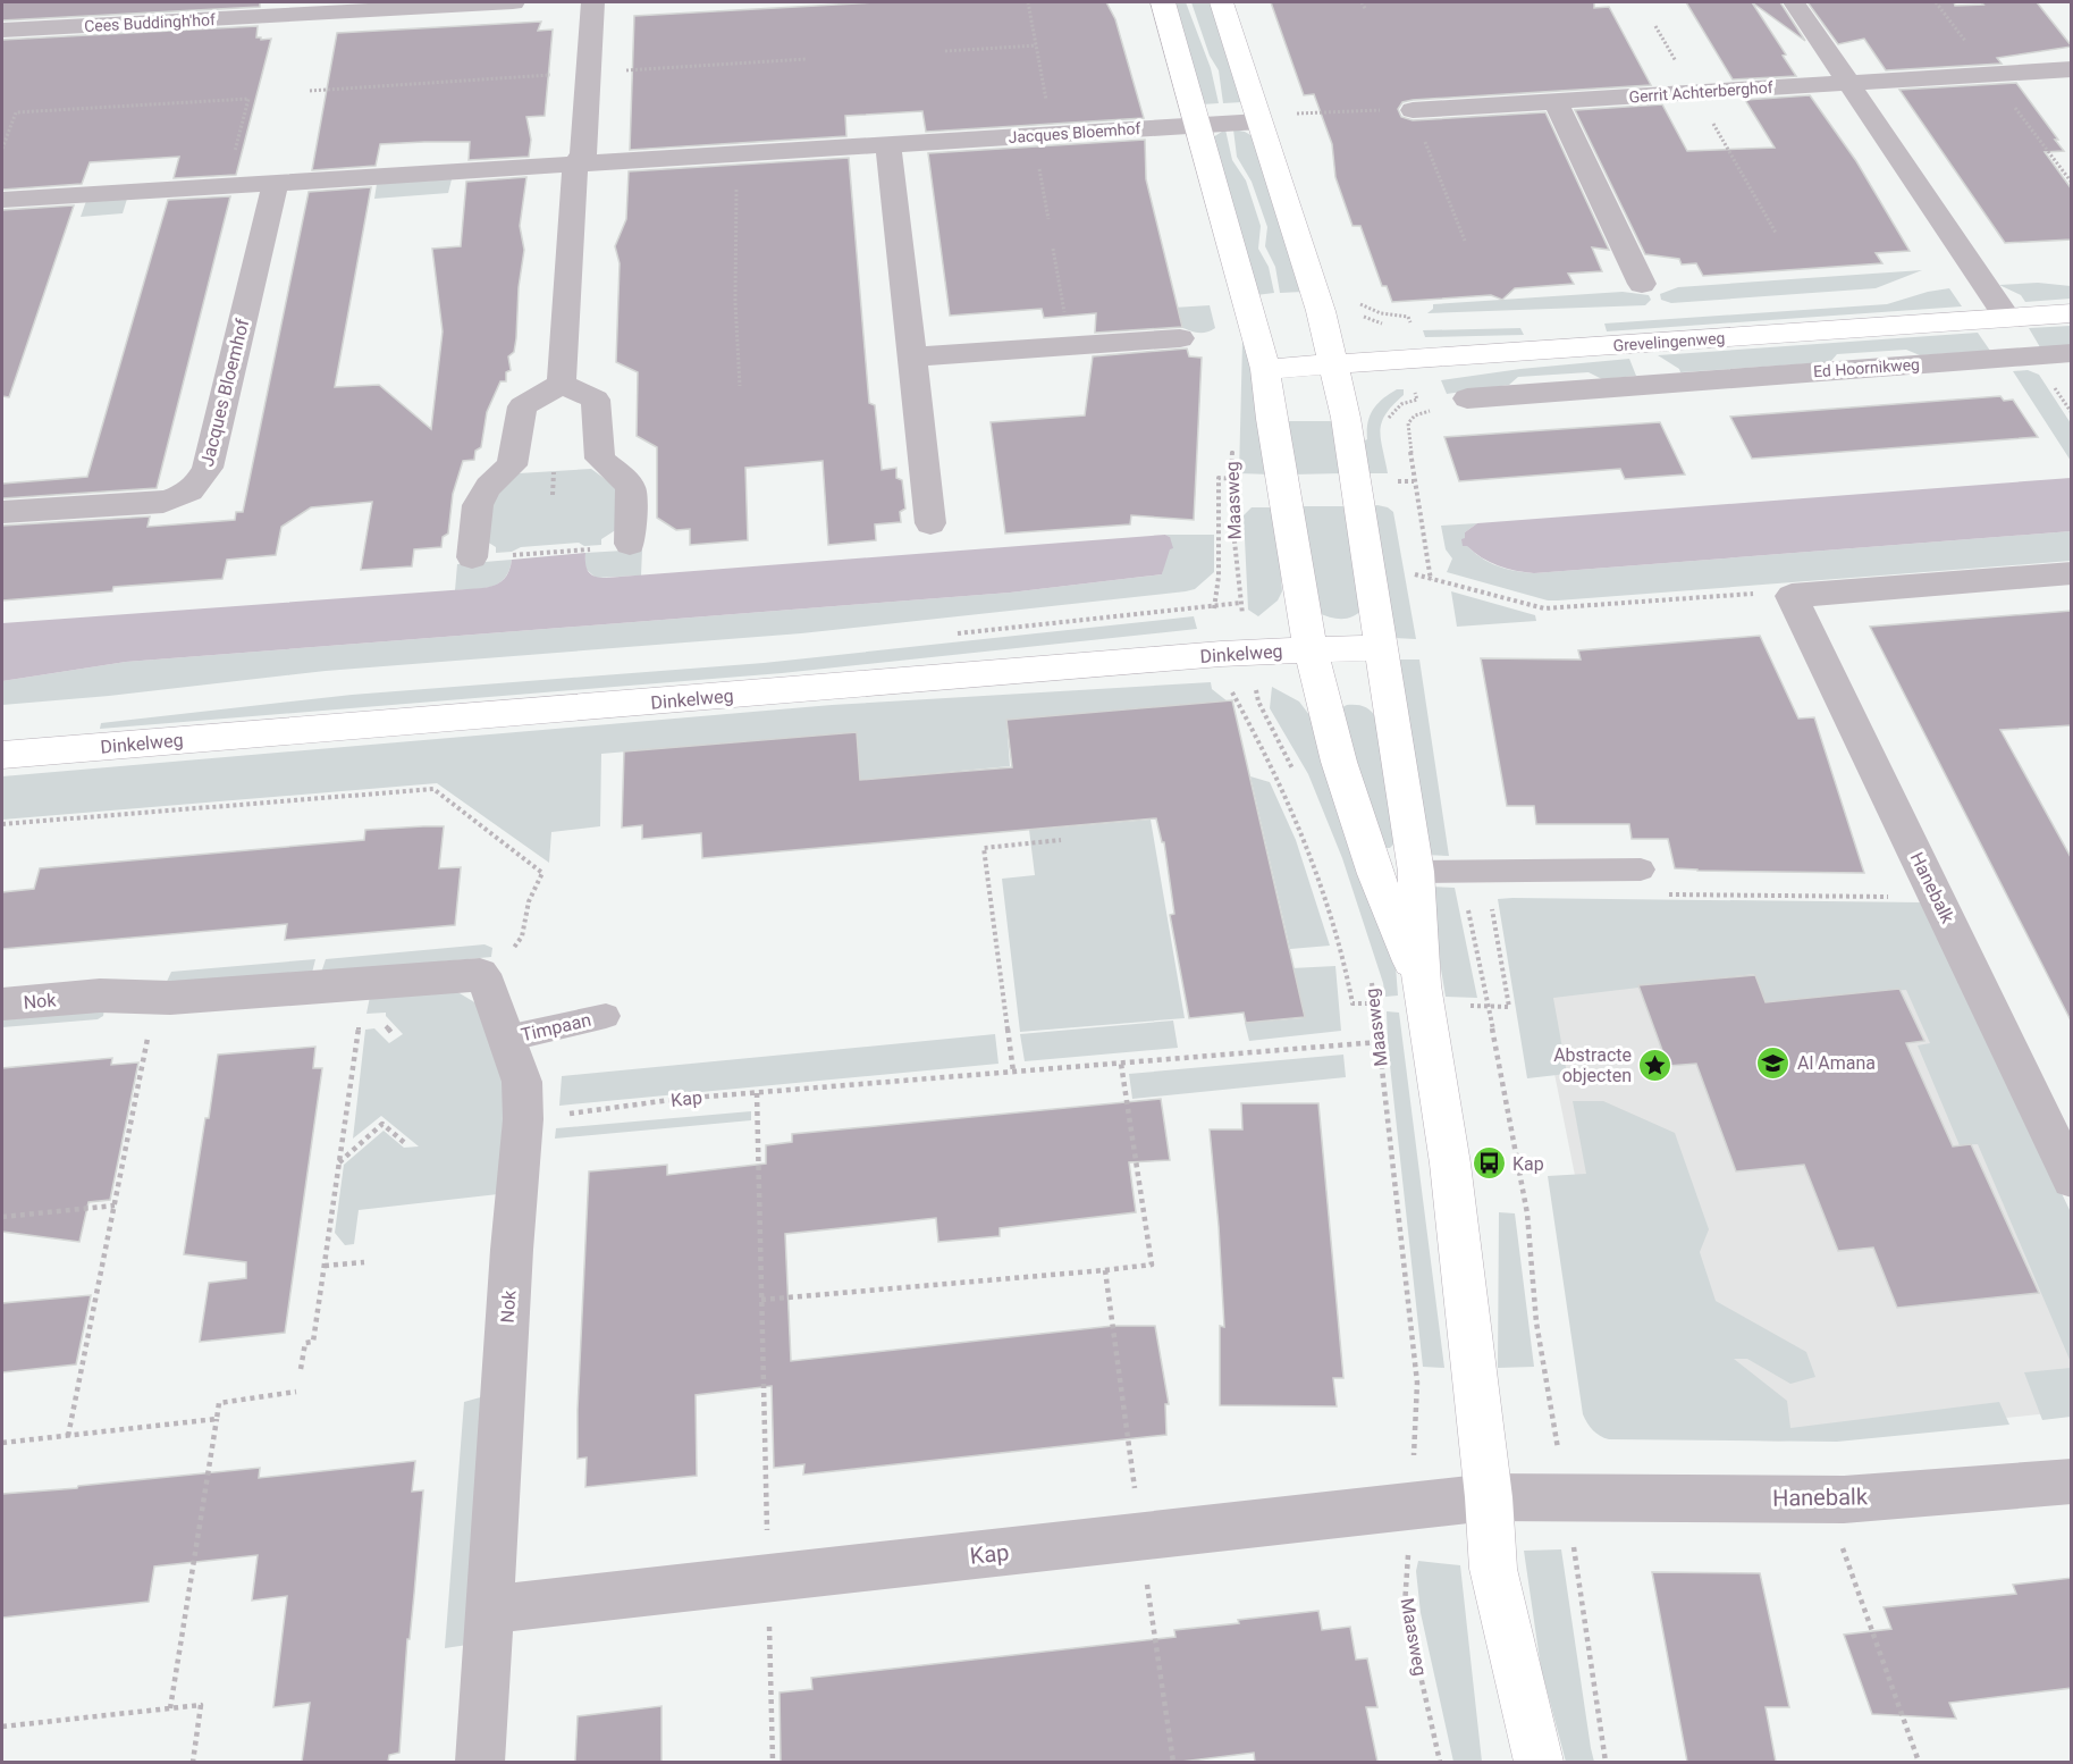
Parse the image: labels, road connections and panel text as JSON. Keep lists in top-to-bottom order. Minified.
{"streets":{"street":["Cees Buddingh'hof","Gerrit Achterberghof","Jacques Bloemhof","Grevelingenweg","Ed Hoornikweg","Dinkelweg","Hanebalk","Nok","Kap"],"lane":["Timpaan"],"path":["Maasweg"]},"crossings":[["Maasweg","Dinkelweg"],["Maasweg","Kap"],["Nok","Timpaan"],["Nok","Kap"]],"places":{"school or university":["Al Amana"],"place":["Abstracte objecten"],"bus stop":["Kap"]}}
